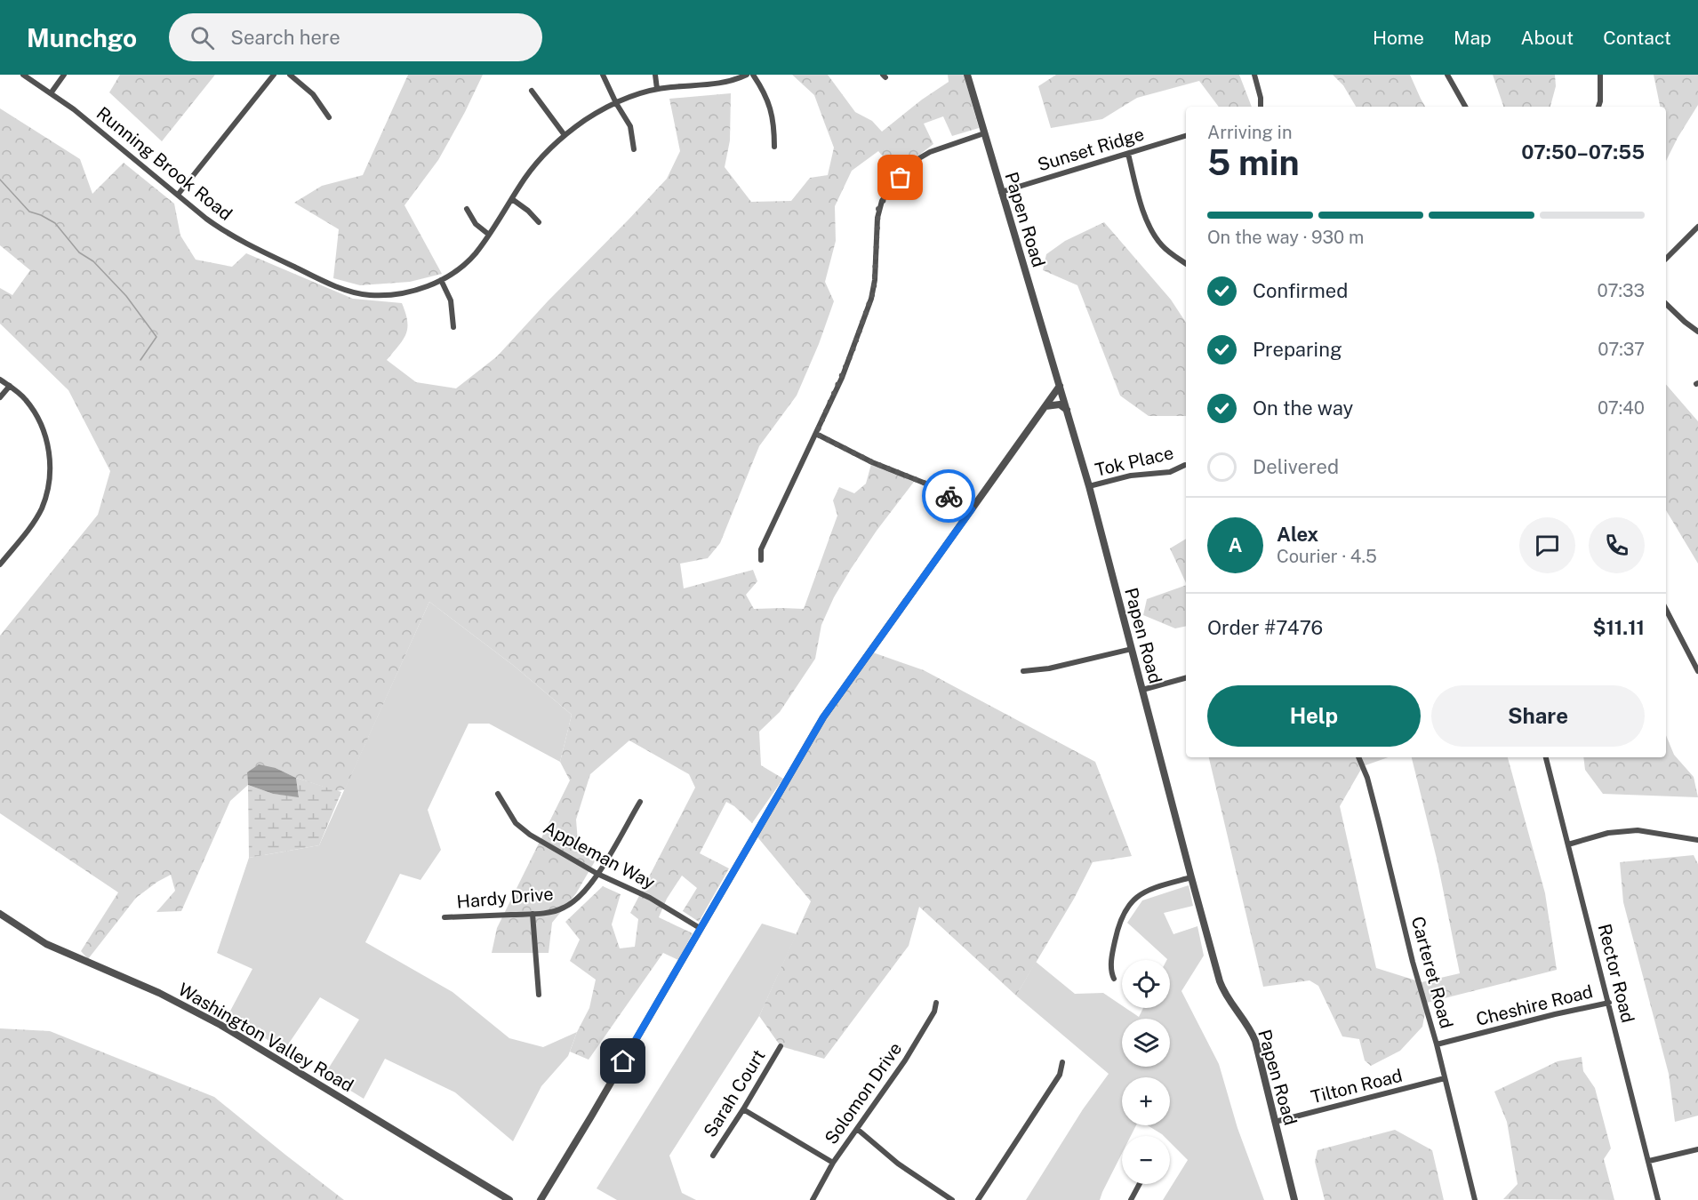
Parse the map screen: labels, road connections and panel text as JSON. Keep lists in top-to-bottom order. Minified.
{"streets":{"street":["Sunset Ridge","Running Brook Road","Papen Road","Tok Place","Appleman Way","Hardy Drive","Carteret Road","Rector Road","Cheshire Road","Washington Valley Road","Tilton Road","Sarah Court","Solomon Drive"]},"crossings":[["Sunset Ridge","Papen Road"],["Papen Road","Tok Place"],["Papen Road","Tilton Road"],["Appleman Way","Hardy Drive"],["Carteret Road","Cheshire Road"],["Carteret Road","Tilton Road"],["Rector Road","Cheshire Road"]],"page":{"header":"Munchgo","search":"Search here","nav":["Home","Map","About","Contact"],"heading":["5 min","Arriving in","07:50–07:55"],"panel":["Alex","Courier · 4.5","Order #7476","$11.11"],"bar":"On the way · 930 m","list":[["Confirmed","07:33"],["Preparing","07:37"],["On the way","07:40"],"Delivered"],"round":"A","buttons":["Help","Share"],"map_buttons":["+","−"]}}
